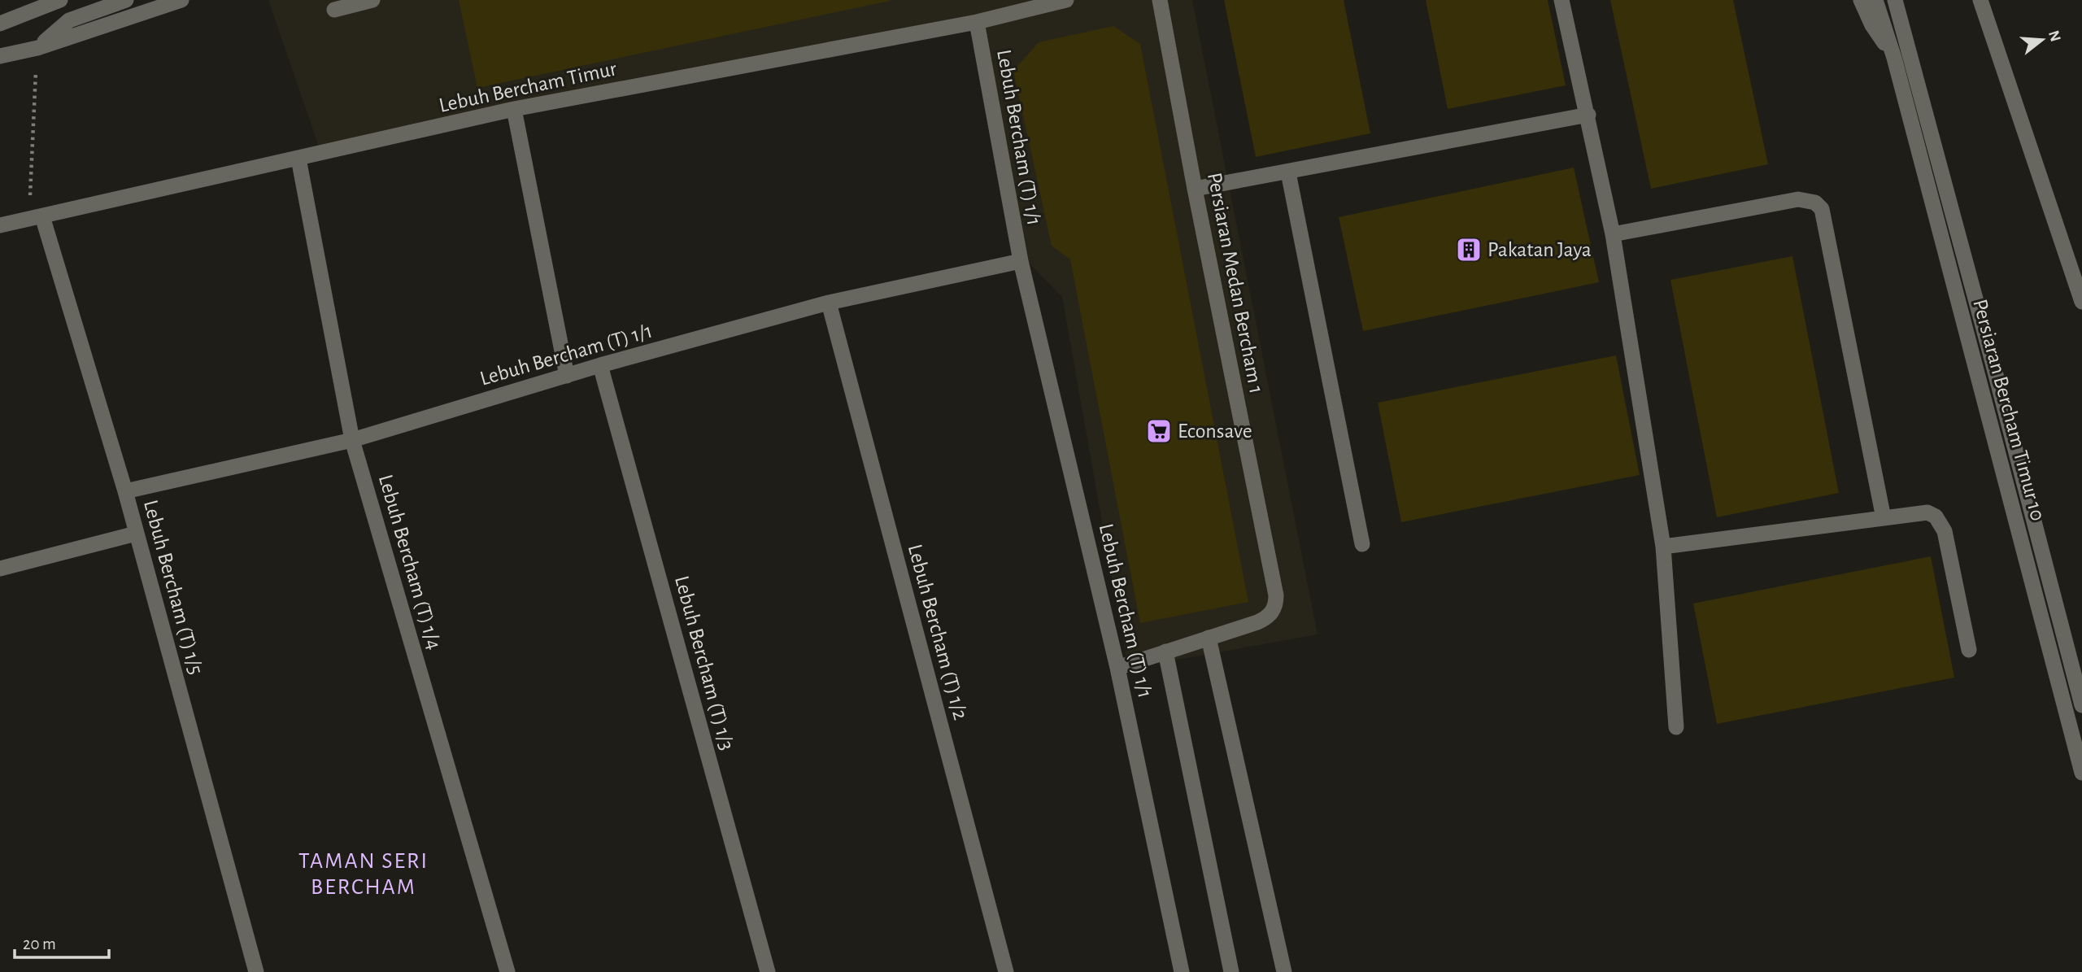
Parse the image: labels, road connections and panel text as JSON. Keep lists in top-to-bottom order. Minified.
{"streets":{"street":["Lebuh Bercham Timur","Lebuh Bercham (T) 1/1","Persiaran Medan Bercham 1","Persiaran Bercham Timur 10","Lebuh Bercham (T) 1/4","Lebuh Bercham (T) 1/5","Lebuh Bercham (T) 1/2","Lebuh Bercham (T) 1/3"]},"crossings":[["Lebuh Bercham Timur","Lebuh Bercham (T) 1/1"],["Lebuh Bercham Timur","Lebuh Bercham (T) 1/4"],["Lebuh Bercham Timur","Lebuh Bercham (T) 1/5"],["Lebuh Bercham (T) 1/1","Persiaran Medan Bercham 1"],["Lebuh Bercham (T) 1/1","Lebuh Bercham (T) 1/4"],["Lebuh Bercham (T) 1/1","Lebuh Bercham (T) 1/5"],["Lebuh Bercham (T) 1/1","Lebuh Bercham (T) 1/2"],["Lebuh Bercham (T) 1/1","Lebuh Bercham (T) 1/3"]],"districts":["TAMAN SERI BERCHAM"],"places":{"building":["Pakatan Jaya"],"supermarket":["Econsave"]},"scale_bar":"20 m","north":"right"}
